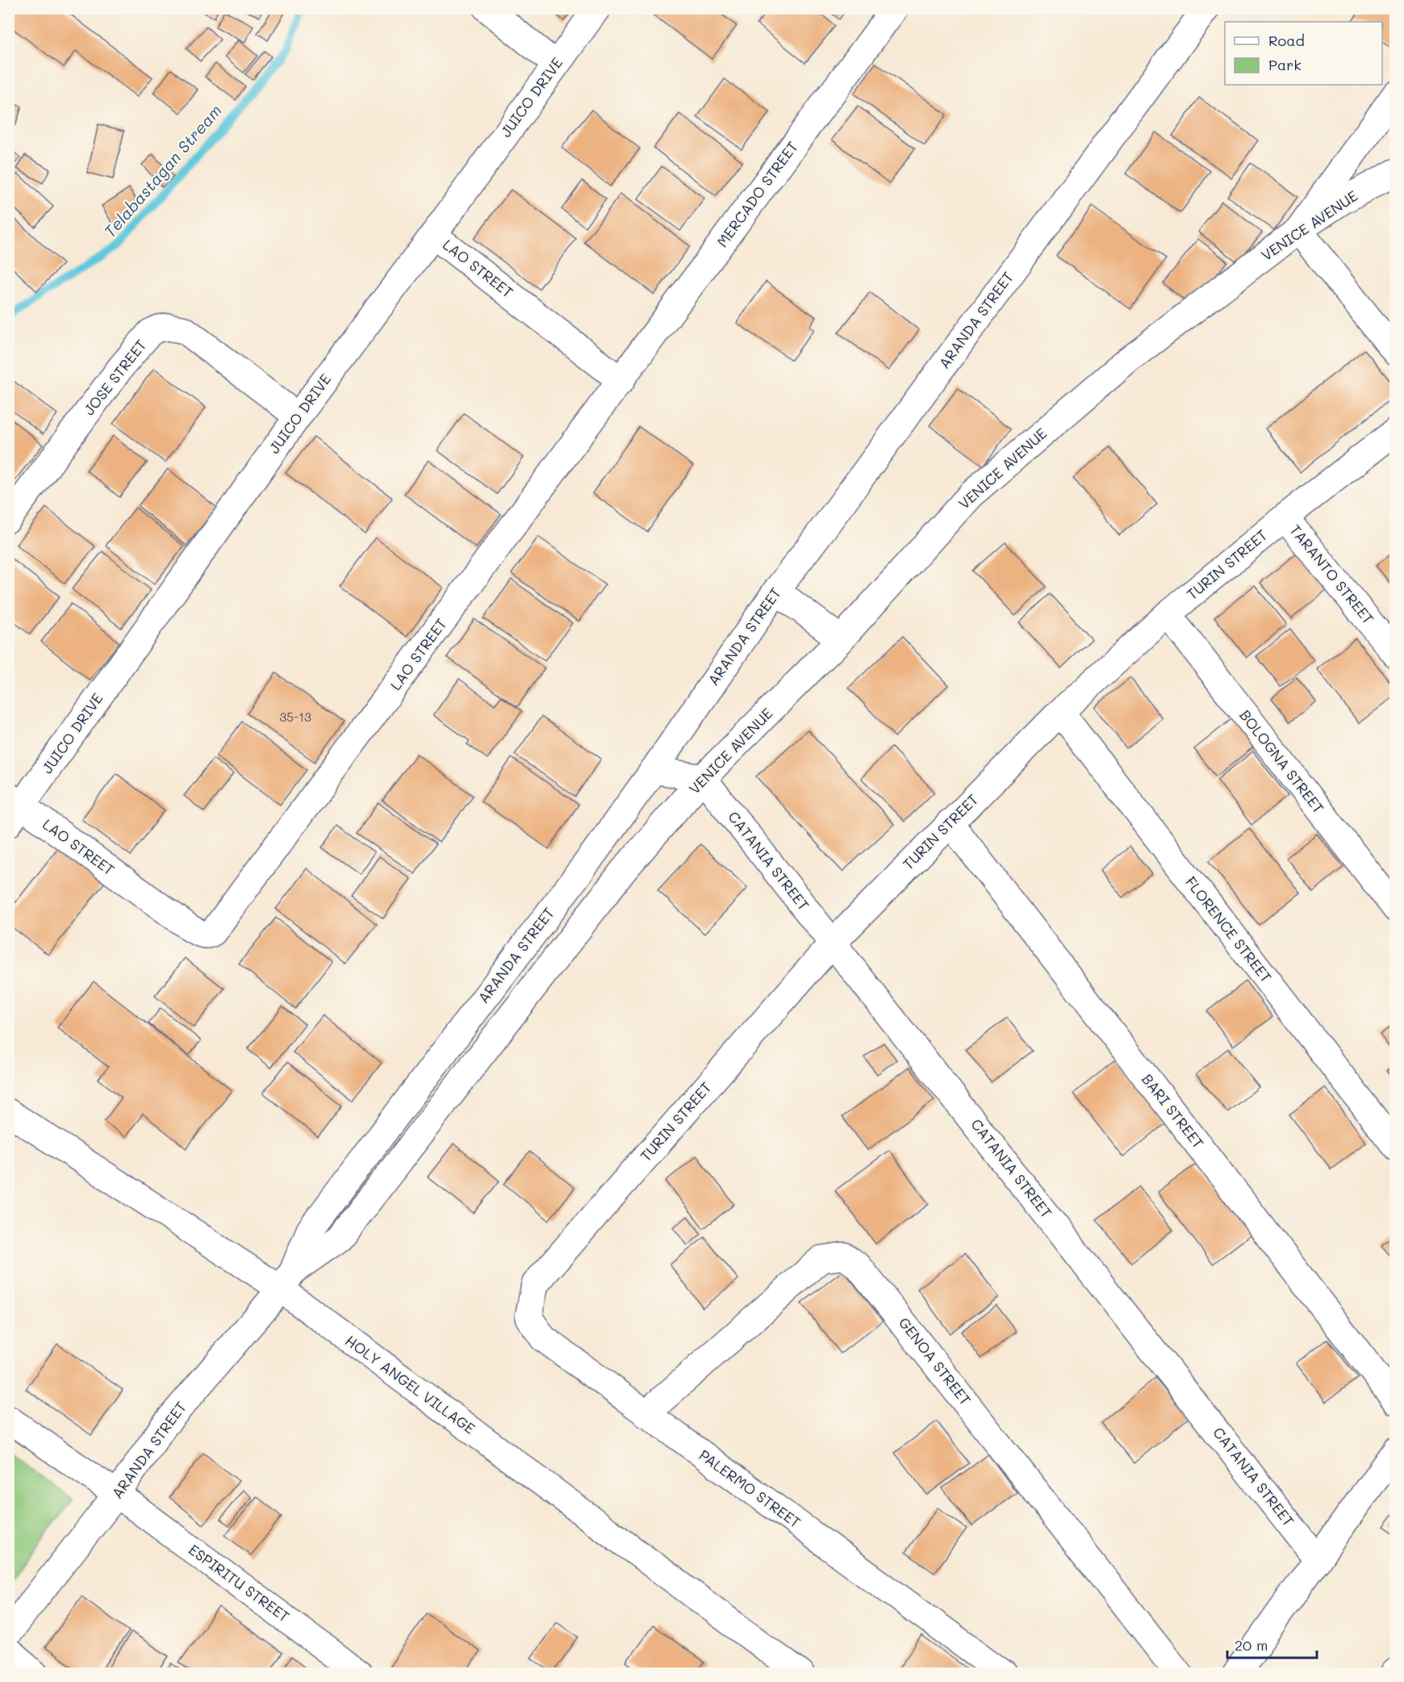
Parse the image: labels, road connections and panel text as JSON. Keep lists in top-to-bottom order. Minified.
{"streets":{"street":["JUICO DRIVE","MERCADO STREET","VENICE AVENUE","LAO STREET","ARANDA STREET","JOSE STREET","TURIN STREET","TARANTO STREET","BOLOGNA STREET","CATANIA STREET","FLORENCE STREET","BARI STREET","GENOA STREET","HOLY ANGEL VILLAGE","PALERMO STREET","ESPIRITU STREET"]},"crossings":[["JUICO DRIVE","LAO STREET"],["JUICO DRIVE","JOSE STREET"],["MERCADO STREET","LAO STREET"],["VENICE AVENUE","ARANDA STREET"],["VENICE AVENUE","CATANIA STREET"],["ARANDA STREET","HOLY ANGEL VILLAGE"],["ARANDA STREET","ESPIRITU STREET"],["TURIN STREET","TARANTO STREET"],["TURIN STREET","BOLOGNA STREET"],["TURIN STREET","CATANIA STREET"],["TURIN STREET","FLORENCE STREET"],["TURIN STREET","BARI STREET"],["TURIN STREET","PALERMO STREET"],["GENOA STREET","PALERMO STREET"]],"water":["Telabastagan Stream"],"house_numbers":["35-13"],"legend":["Road","Park"],"scale_bar":"20 m"}
